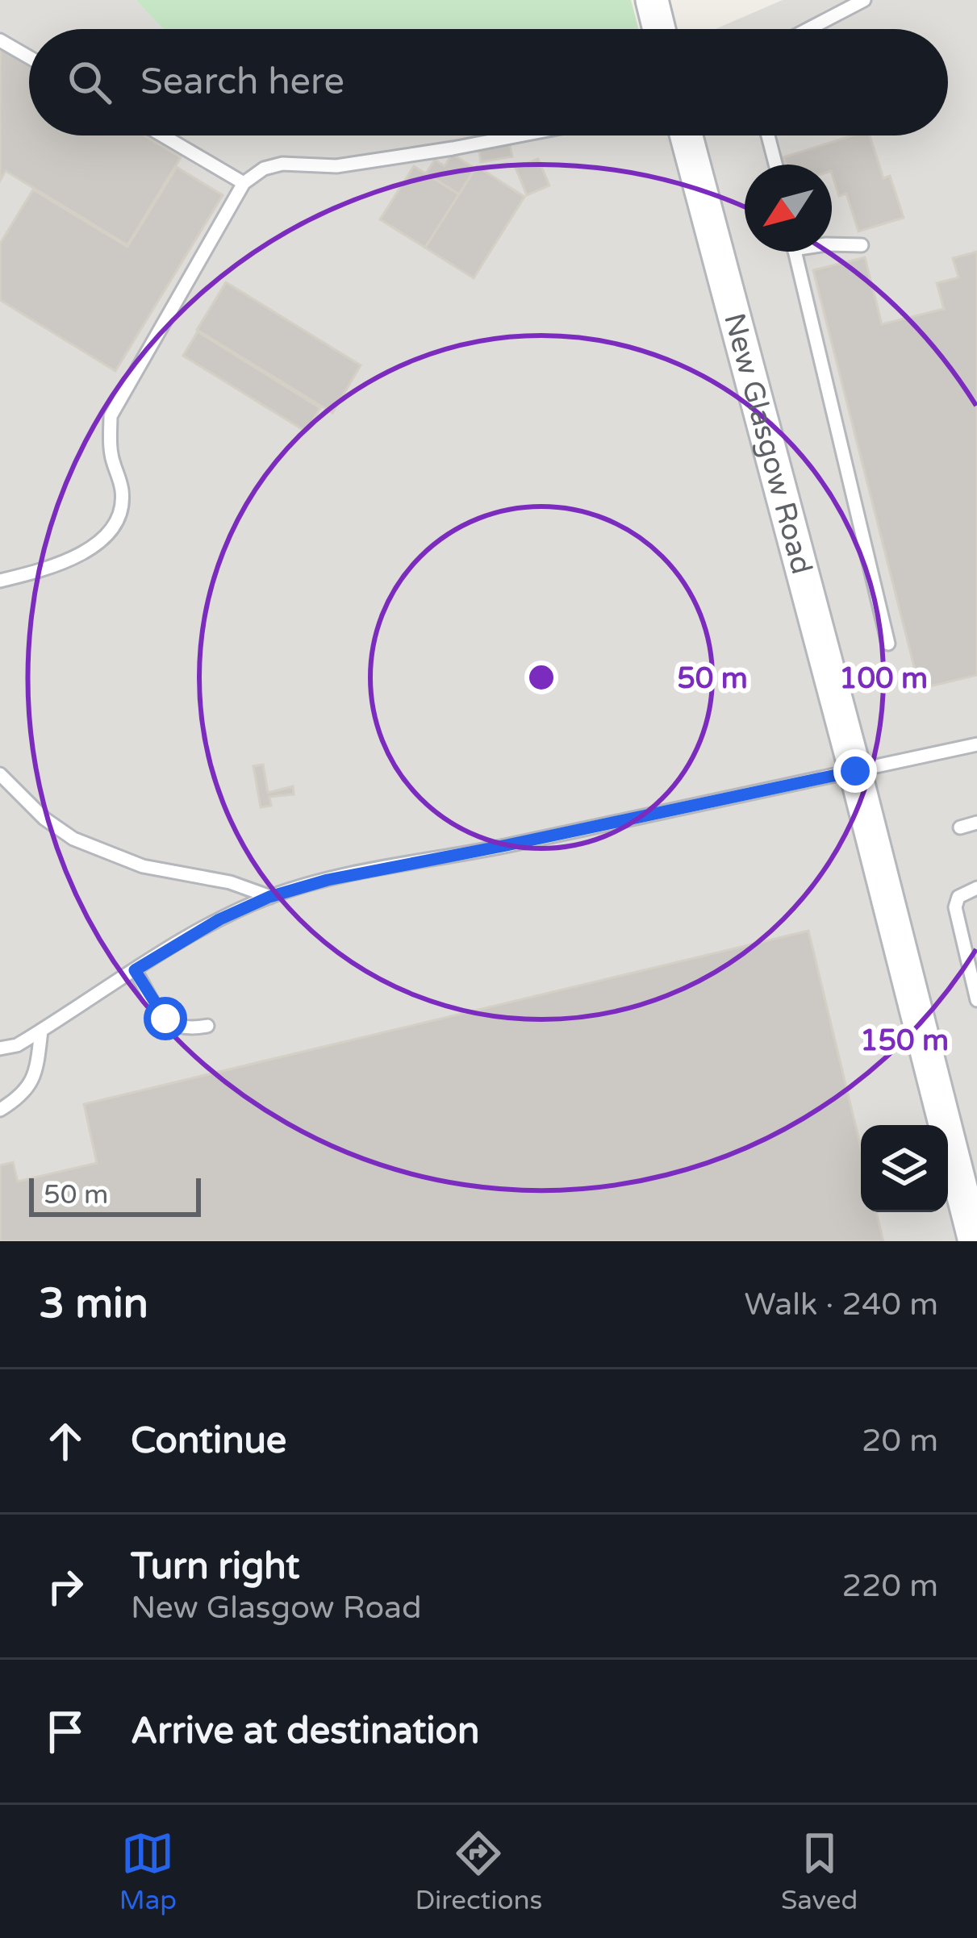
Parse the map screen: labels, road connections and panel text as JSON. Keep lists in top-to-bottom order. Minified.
{"streets":{"street":["New Glasgow Road"]},"scale_bar":"50 m","north":"bottom left","page":{"search":"Search here","scale":"50 m","heading":["3 min","Walk · 240 m"],"list":[["Continue","20 m"],["Turn right","New Glasgow Road","220 m"],"Arrive at destination"],"nav":["Map","Directions","Saved"]},"rings":["50 m","100 m","150 m"]}
